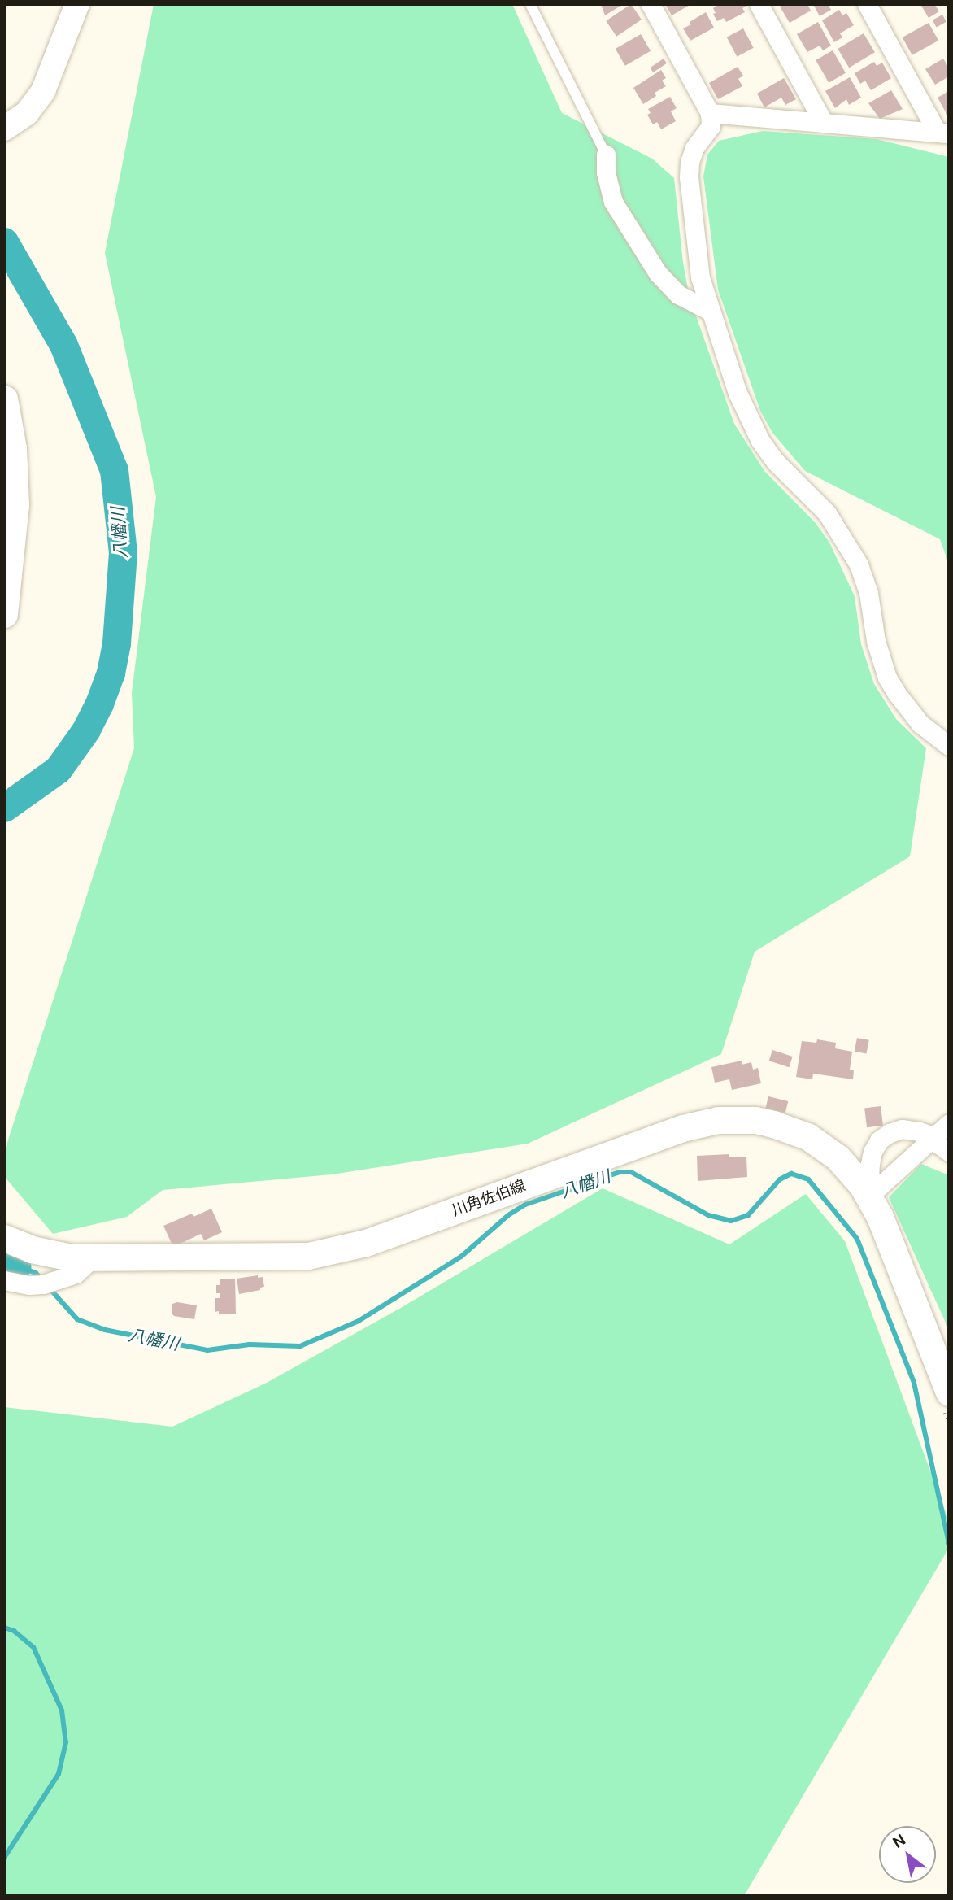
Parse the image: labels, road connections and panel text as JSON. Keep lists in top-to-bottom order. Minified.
{"streets":{"main road":["川角佐伯線"]},"water":["八幡川"],"north":"top left"}
